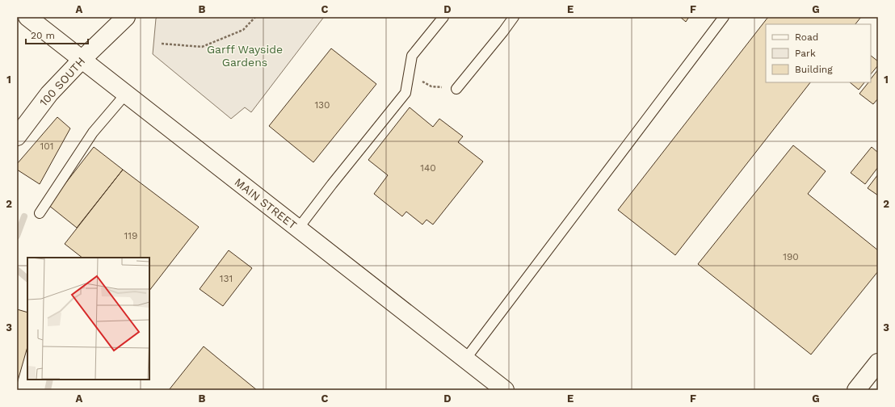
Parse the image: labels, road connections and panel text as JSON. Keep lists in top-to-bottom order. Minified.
{"streets":{"main road":["100 SOUTH","MAIN STREET"]},"crossings":[["100 SOUTH","MAIN STREET"]],"parks":["Garff Wayside Gardens"],"house_numbers":["130","101","140","119","190","131"],"legend":["Road","Park","Building"],"scale_bar":"20 m","grid":{"columns":["A","B","C","D","E","F","G"],"rows":["1","2","3"]}}
